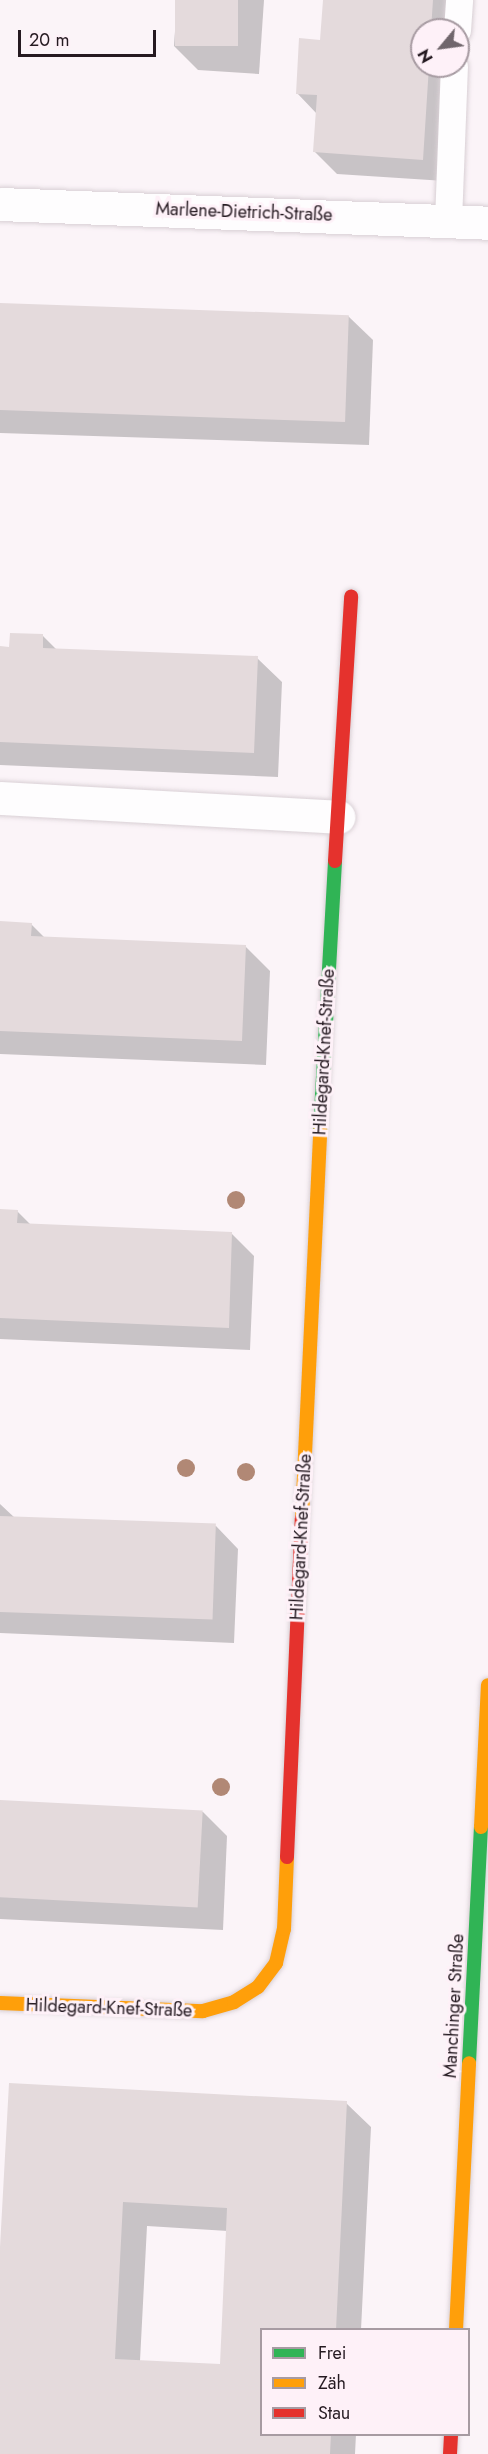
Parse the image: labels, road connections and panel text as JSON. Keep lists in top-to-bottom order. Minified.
{"streets":{"street":["Marlene-Dietrich-Straße","Hildegard-Knef-Straße","Manchinger Straße"]},"legend":["Frei","Zäh","Stau"],"scale_bar":"20 m","north":"bottom left"}
